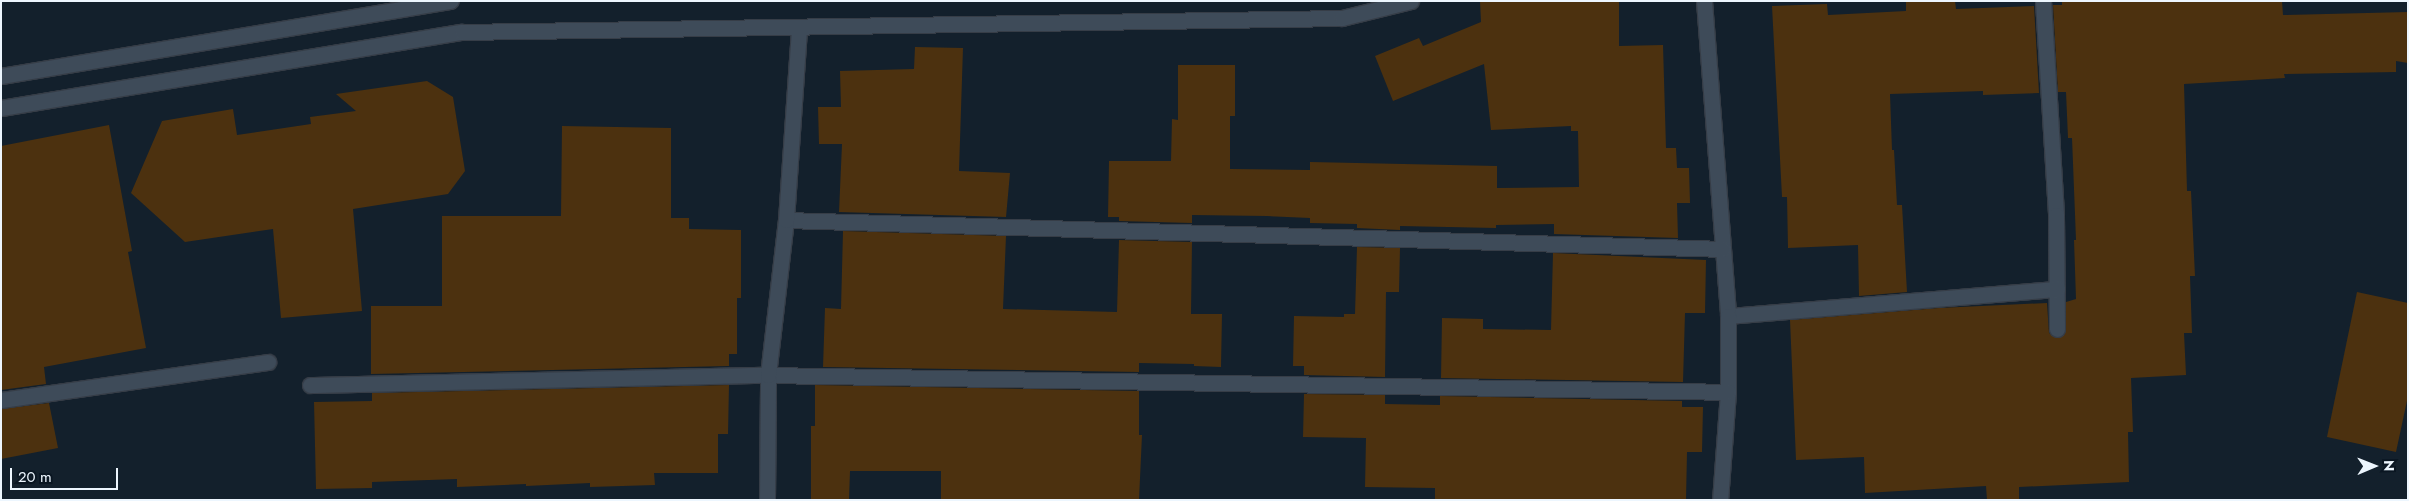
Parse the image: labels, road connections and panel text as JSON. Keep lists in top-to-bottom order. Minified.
{"scale_bar":"20 m","north":"right"}
